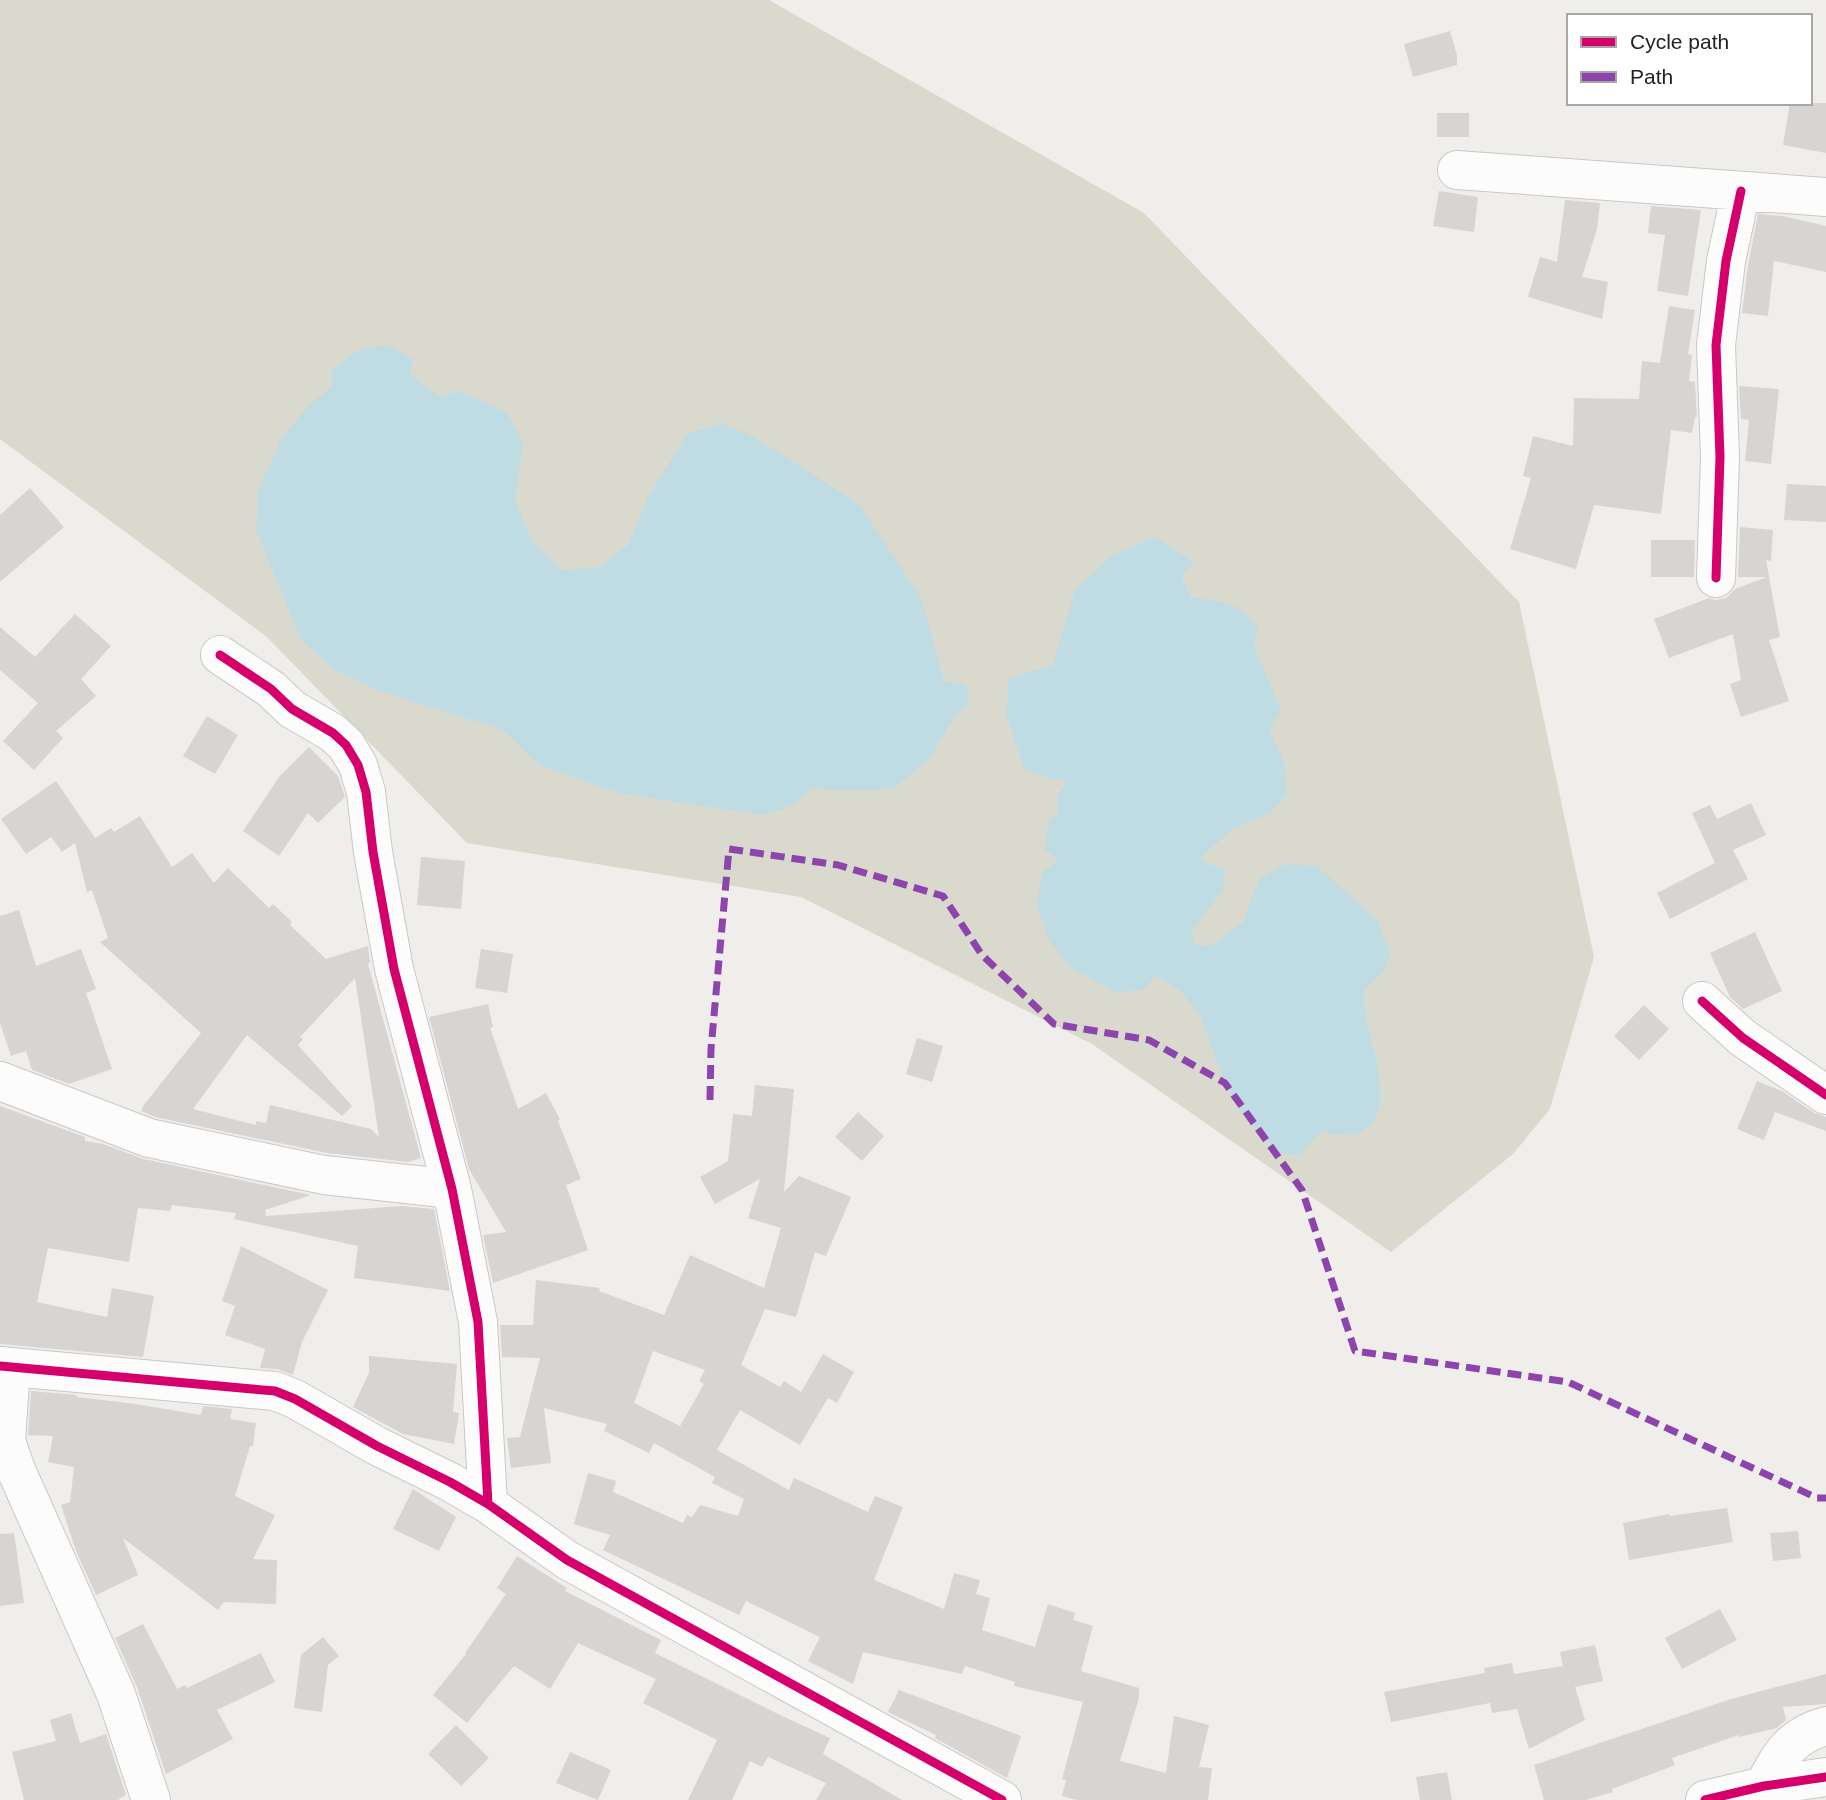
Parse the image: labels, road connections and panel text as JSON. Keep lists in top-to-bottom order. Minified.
{"legend":["Cycle path","Path"]}
